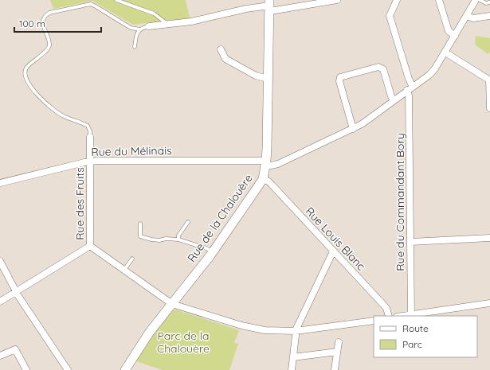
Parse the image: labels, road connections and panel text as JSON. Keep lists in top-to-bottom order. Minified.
{"streets":{"street":["Rue du Mélinais","Rue du Commandant Bory","Rue des Fruits","Rue de la Chalouère","Rue Louis Blanc"]},"crossings":[["Rue du Mélinais","Rue du Commandant Bory"],["Rue du Mélinais","Rue des Fruits"],["Rue du Mélinais","Rue de la Chalouère"],["Rue des Fruits","Rue de la Chalouère"],["Rue de la Chalouère","Rue Louis Blanc"]],"parks":["Parc de la Chalouère"],"legend":["Route","Parc"],"scale_bar":"100 m"}
